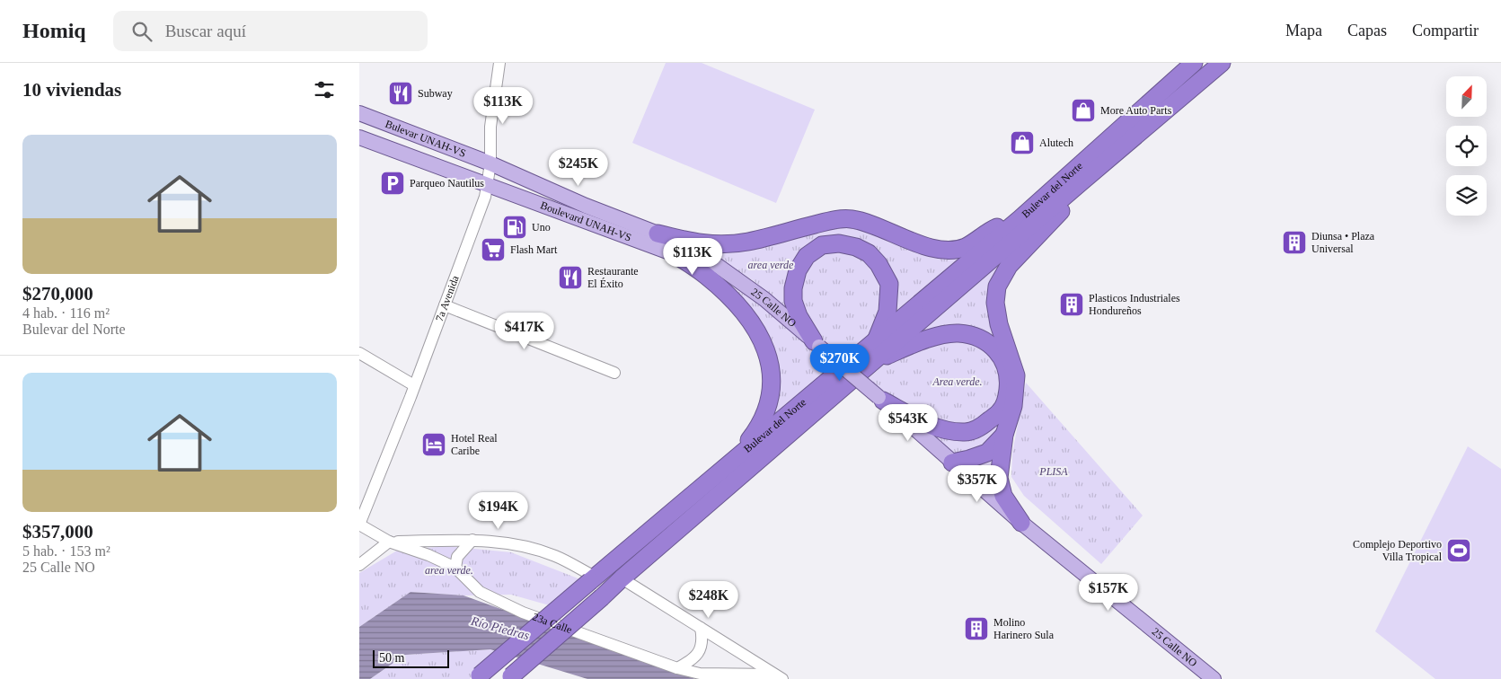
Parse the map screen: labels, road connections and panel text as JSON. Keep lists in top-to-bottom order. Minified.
{"streets":{"highway":["Bulevar del Norte"],"main road":["Bulevar UNAH-VS","Boulevard UNAH-VS","25 Calle NO"],"street":["7a Avenida","23a Calle"]},"crossings":[["Bulevar UNAH-VS","Boulevard UNAH-VS"],["Bulevar UNAH-VS","7a Avenida"],["Boulevard UNAH-VS","7a Avenida"],["Boulevard UNAH-VS","25 Calle NO"],["7a Avenida","23a Calle"]],"water":["Río Piedras"],"parks":["area verde","Area verde.","PLISA","area verde."],"places":{"restaurant":["Subway","Restaurante El Éxito"],"shop":["More Auto Parts","Alutech"],"parking":["Parqueo Nautilus"],"fuel station":["Uno"],"building":["Diunsa • Plaza Universal","Plasticos Industriales Hondureños","Molino Harinero Sula"],"supermarket":["Flash Mart"],"hotel":["Hotel Real Caribe"],"sports":["Complejo Deportivo Villa Tropical"]},"scale_bar":"50 m","north":"top right","page":{"header":"Homiq","search":"Buscar aquí","nav":["Mapa","Capas","Compartir"],"heading":"10 viviendas","price":["$113K","$245K","$113K","$417K","$270K","$543K","$357K","$194K","$157K","$248K"],"list":[{"name":"$270,000","note":"4 hab. · 116 m² · Bulevar del Norte"},{"name":"$357,000","note":"5 hab. · 153 m² · 25 Calle NO"}],"scale":"50 m"}}
